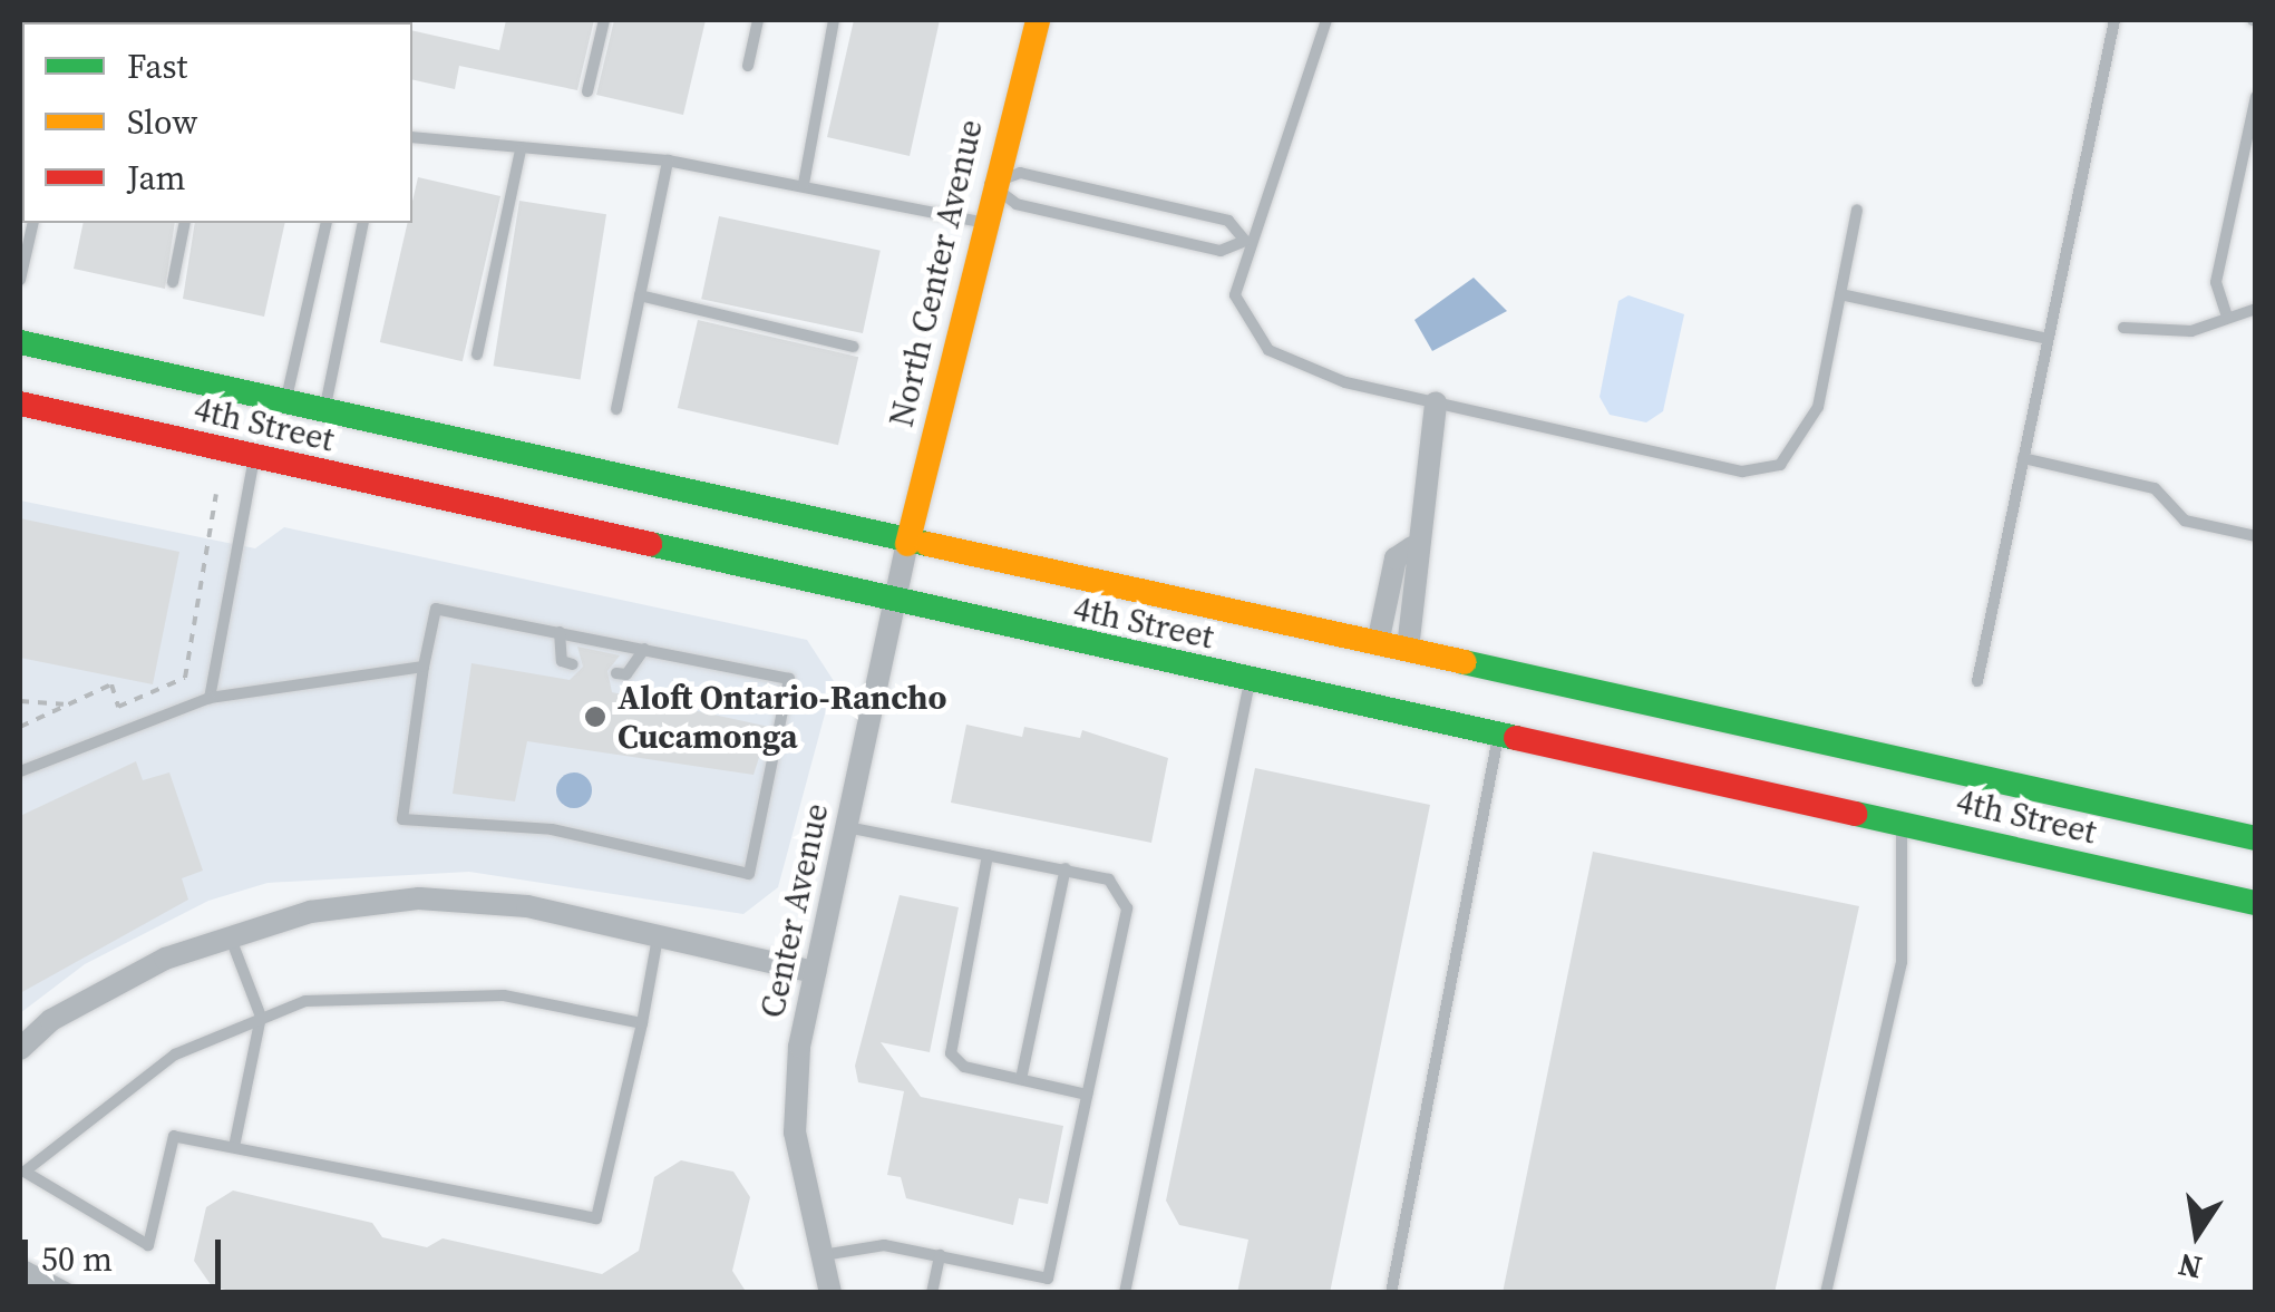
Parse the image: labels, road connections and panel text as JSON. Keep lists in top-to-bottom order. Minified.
{"streets":{"main road":["North Center Avenue","4th Street"],"street":["Center Avenue"]},"crossings":[["North Center Avenue","4th Street"],["North Center Avenue","Center Avenue"],["4th Street","Center Avenue"]],"places":["Aloft Ontario-Rancho Cucamonga"],"legend":["Fast","Slow","Jam"],"scale_bar":"50 m","north":"bottom"}
